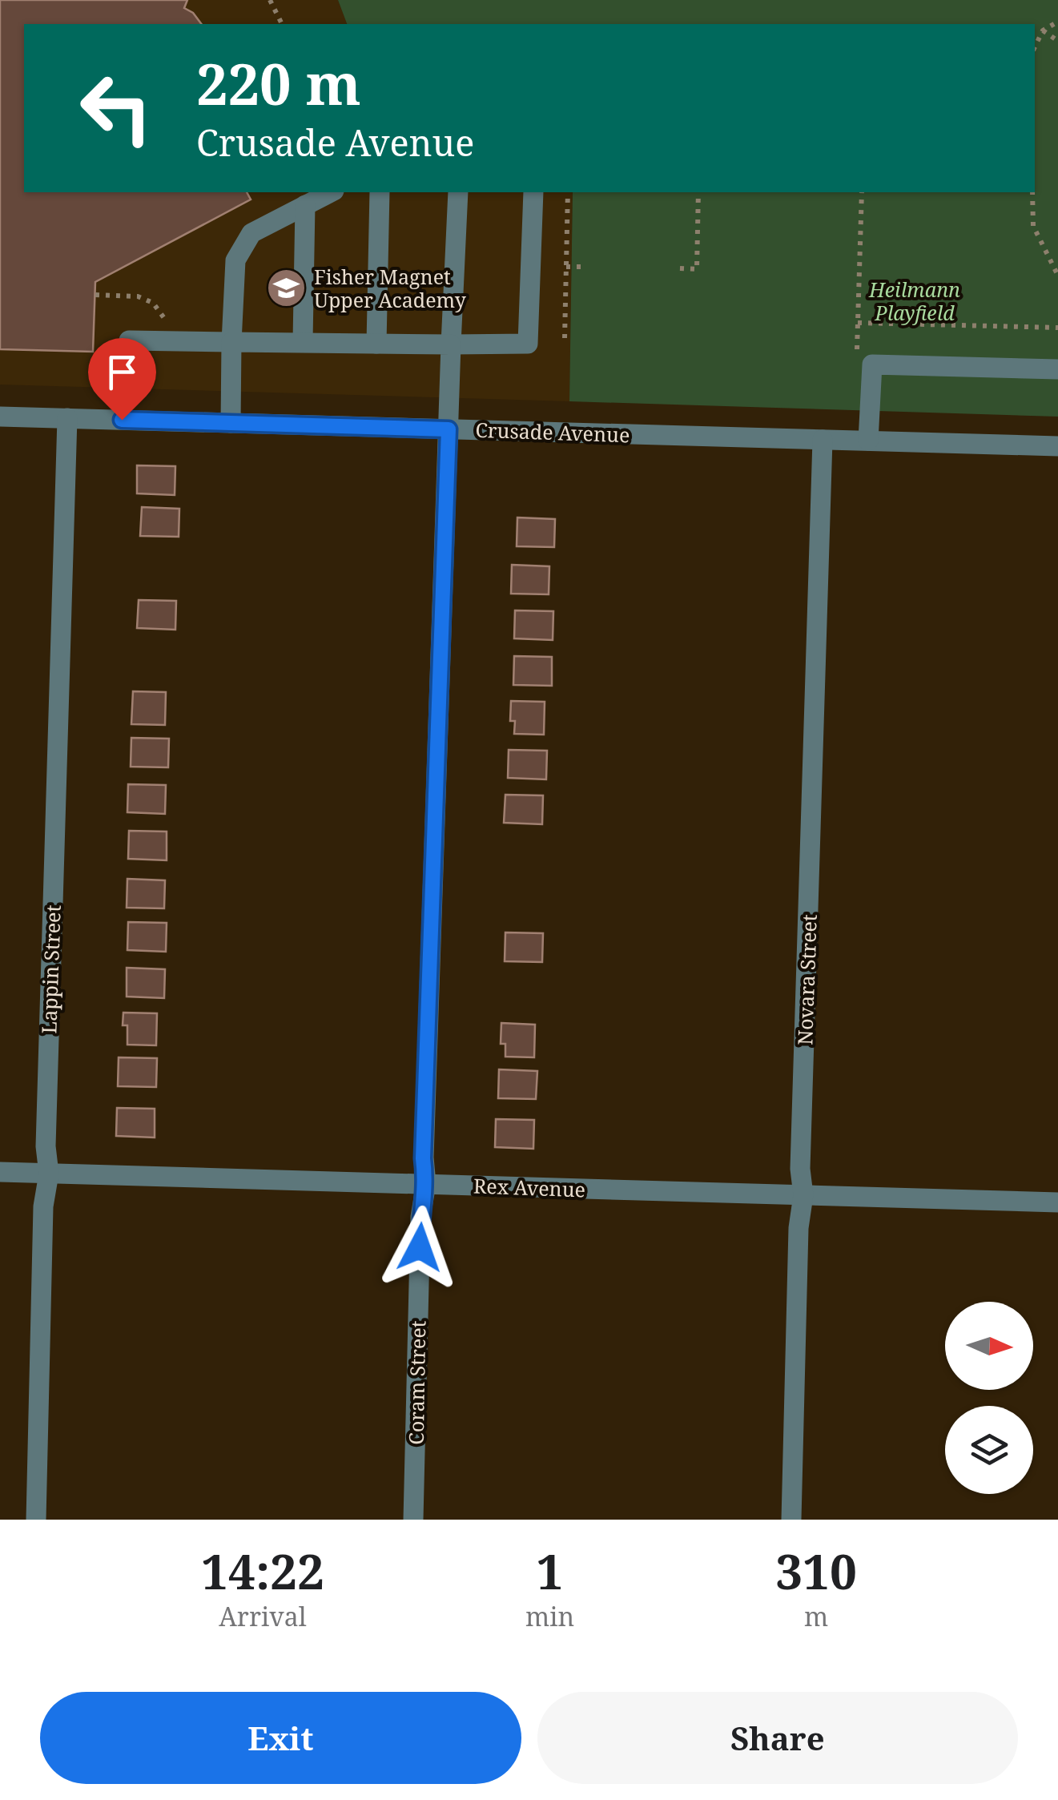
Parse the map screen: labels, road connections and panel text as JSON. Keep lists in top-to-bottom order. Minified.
{"streets":{"street":["Crusade Avenue","Lappin Street","Novara Street","Rex Avenue","Coram Street"]},"crossings":[["Crusade Avenue","Lappin Street"],["Crusade Avenue","Novara Street"],["Crusade Avenue","Coram Street"],["Lappin Street","Rex Avenue"],["Novara Street","Rex Avenue"],["Rex Avenue","Coram Street"]],"parks":["Heilmann Playfield"],"places":{"school or university":["Fisher Magnet Upper Academy"]},"north":"right","page":{"turn":["220 m","Crusade Avenue"],"eta":["14:22","Arrival","1","min","310","m"],"buttons":["Exit","Share"]}}
